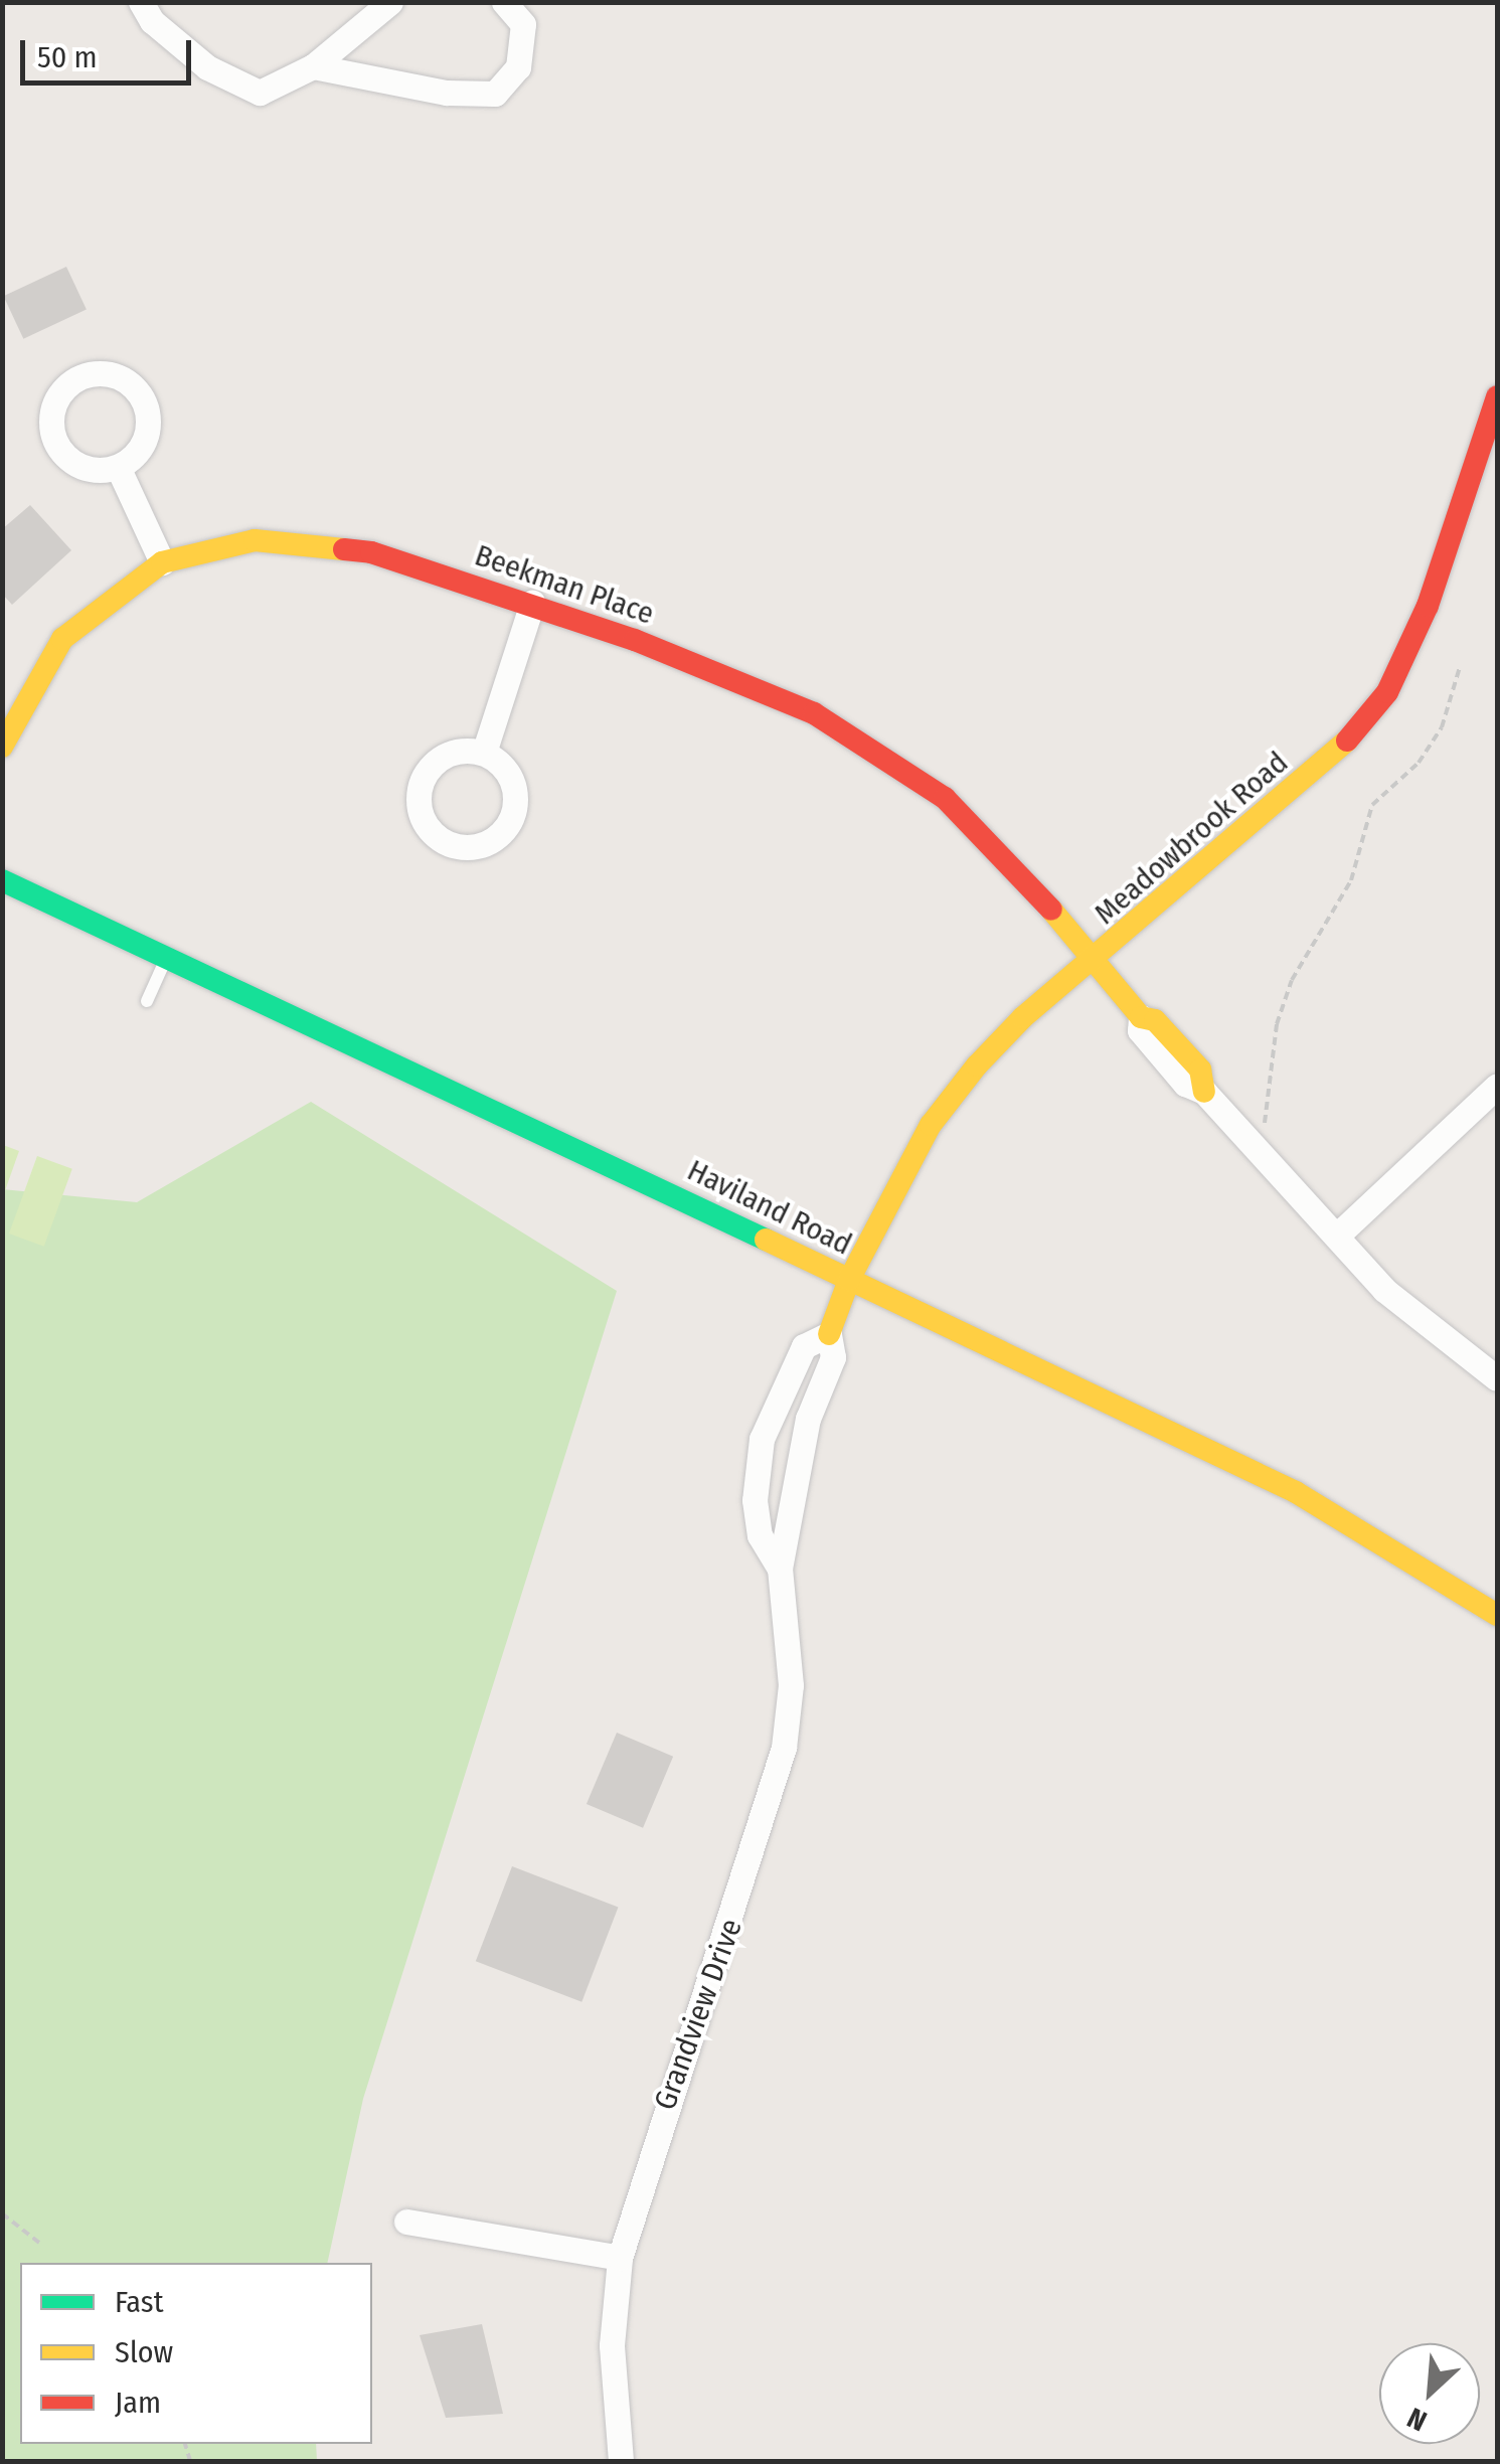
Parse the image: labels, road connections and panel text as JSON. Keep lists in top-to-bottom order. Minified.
{"streets":{"street":["Beekman Place","Meadowbrook Road","Haviland Road","Grandview Drive"]},"crossings":[["Beekman Place","Meadowbrook Road"],["Meadowbrook Road","Haviland Road"],["Meadowbrook Road","Grandview Drive"]],"legend":["Fast","Slow","Jam"],"scale_bar":"50 m","north":"bottom left"}
